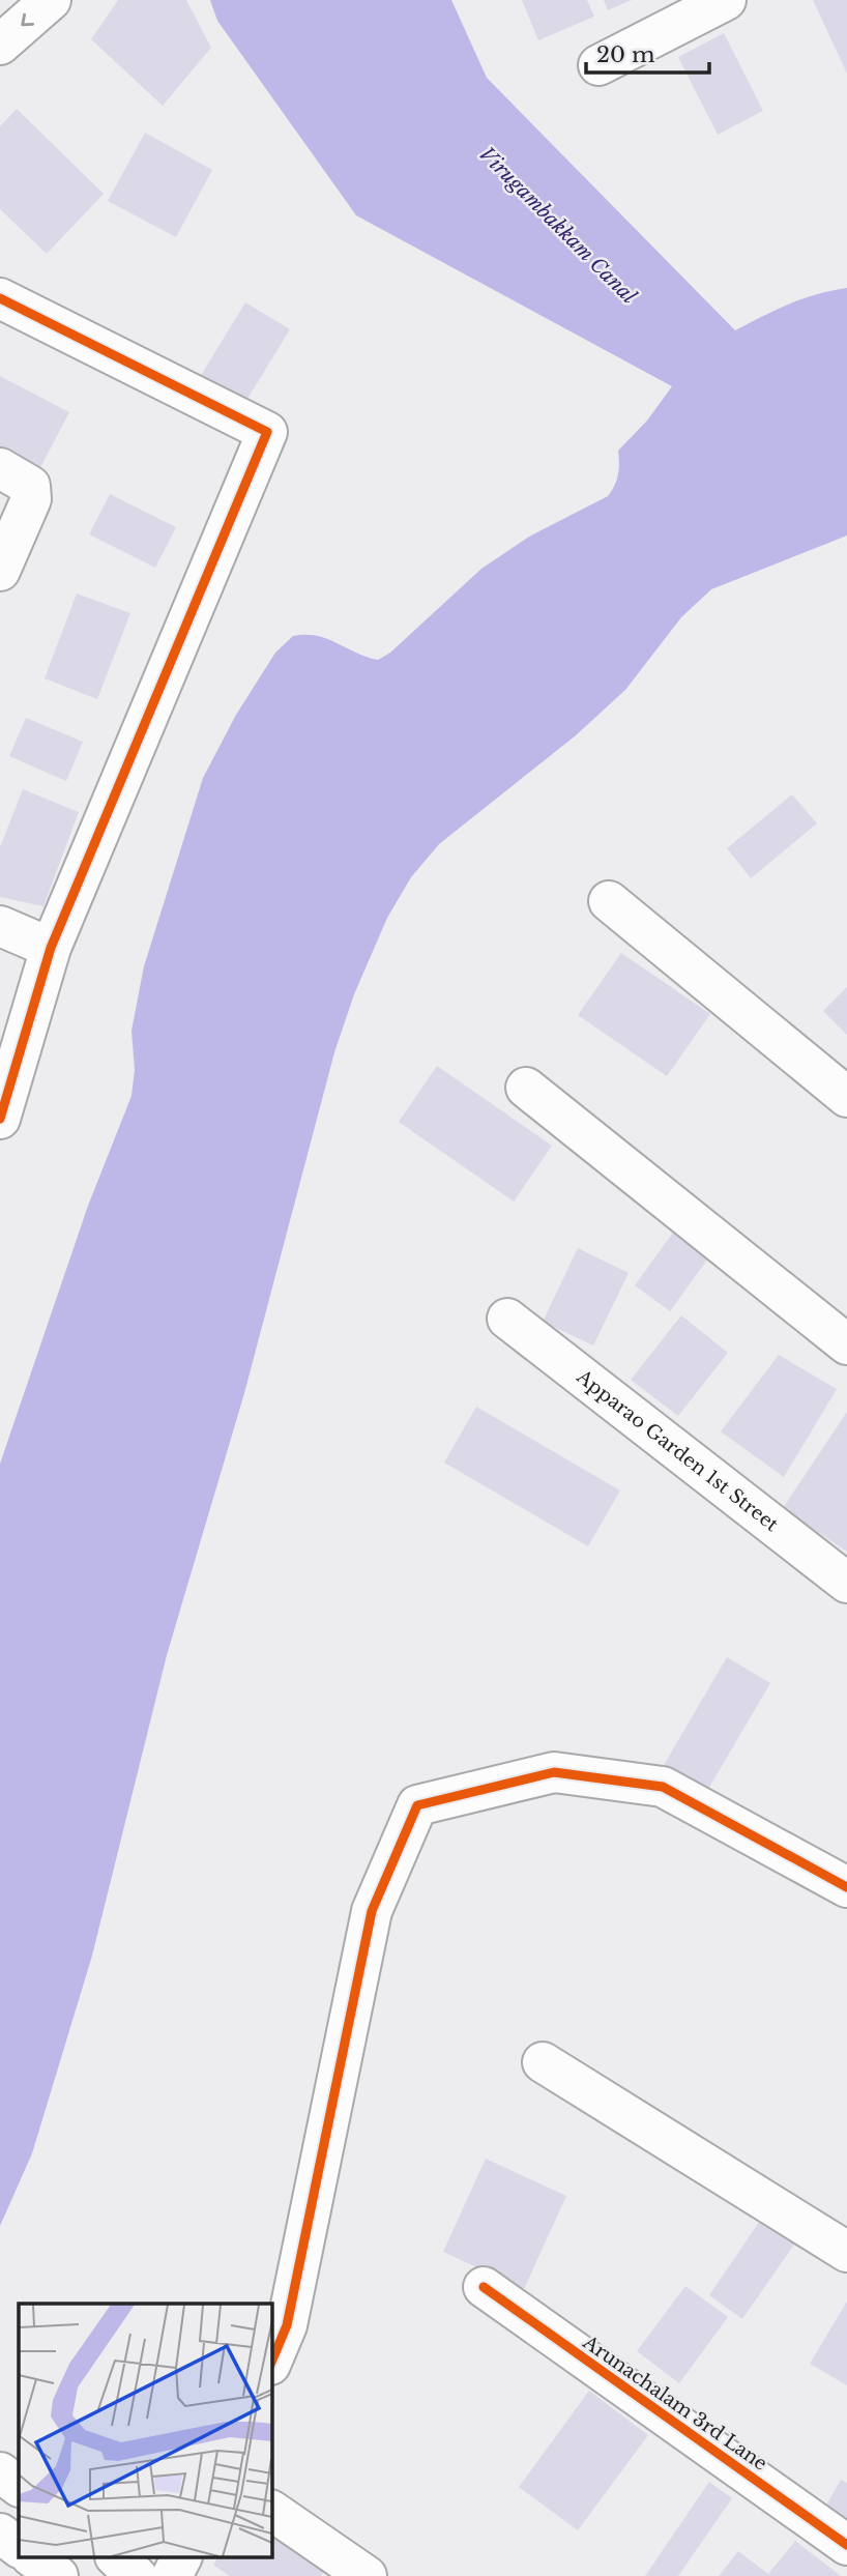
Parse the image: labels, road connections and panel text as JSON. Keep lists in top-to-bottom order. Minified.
{"streets":{"street":["Apparao Garden 1st Street","Arunachalam 3rd Lane"]},"water":["Virugambakkam Canal"],"scale_bar":"20 m"}
